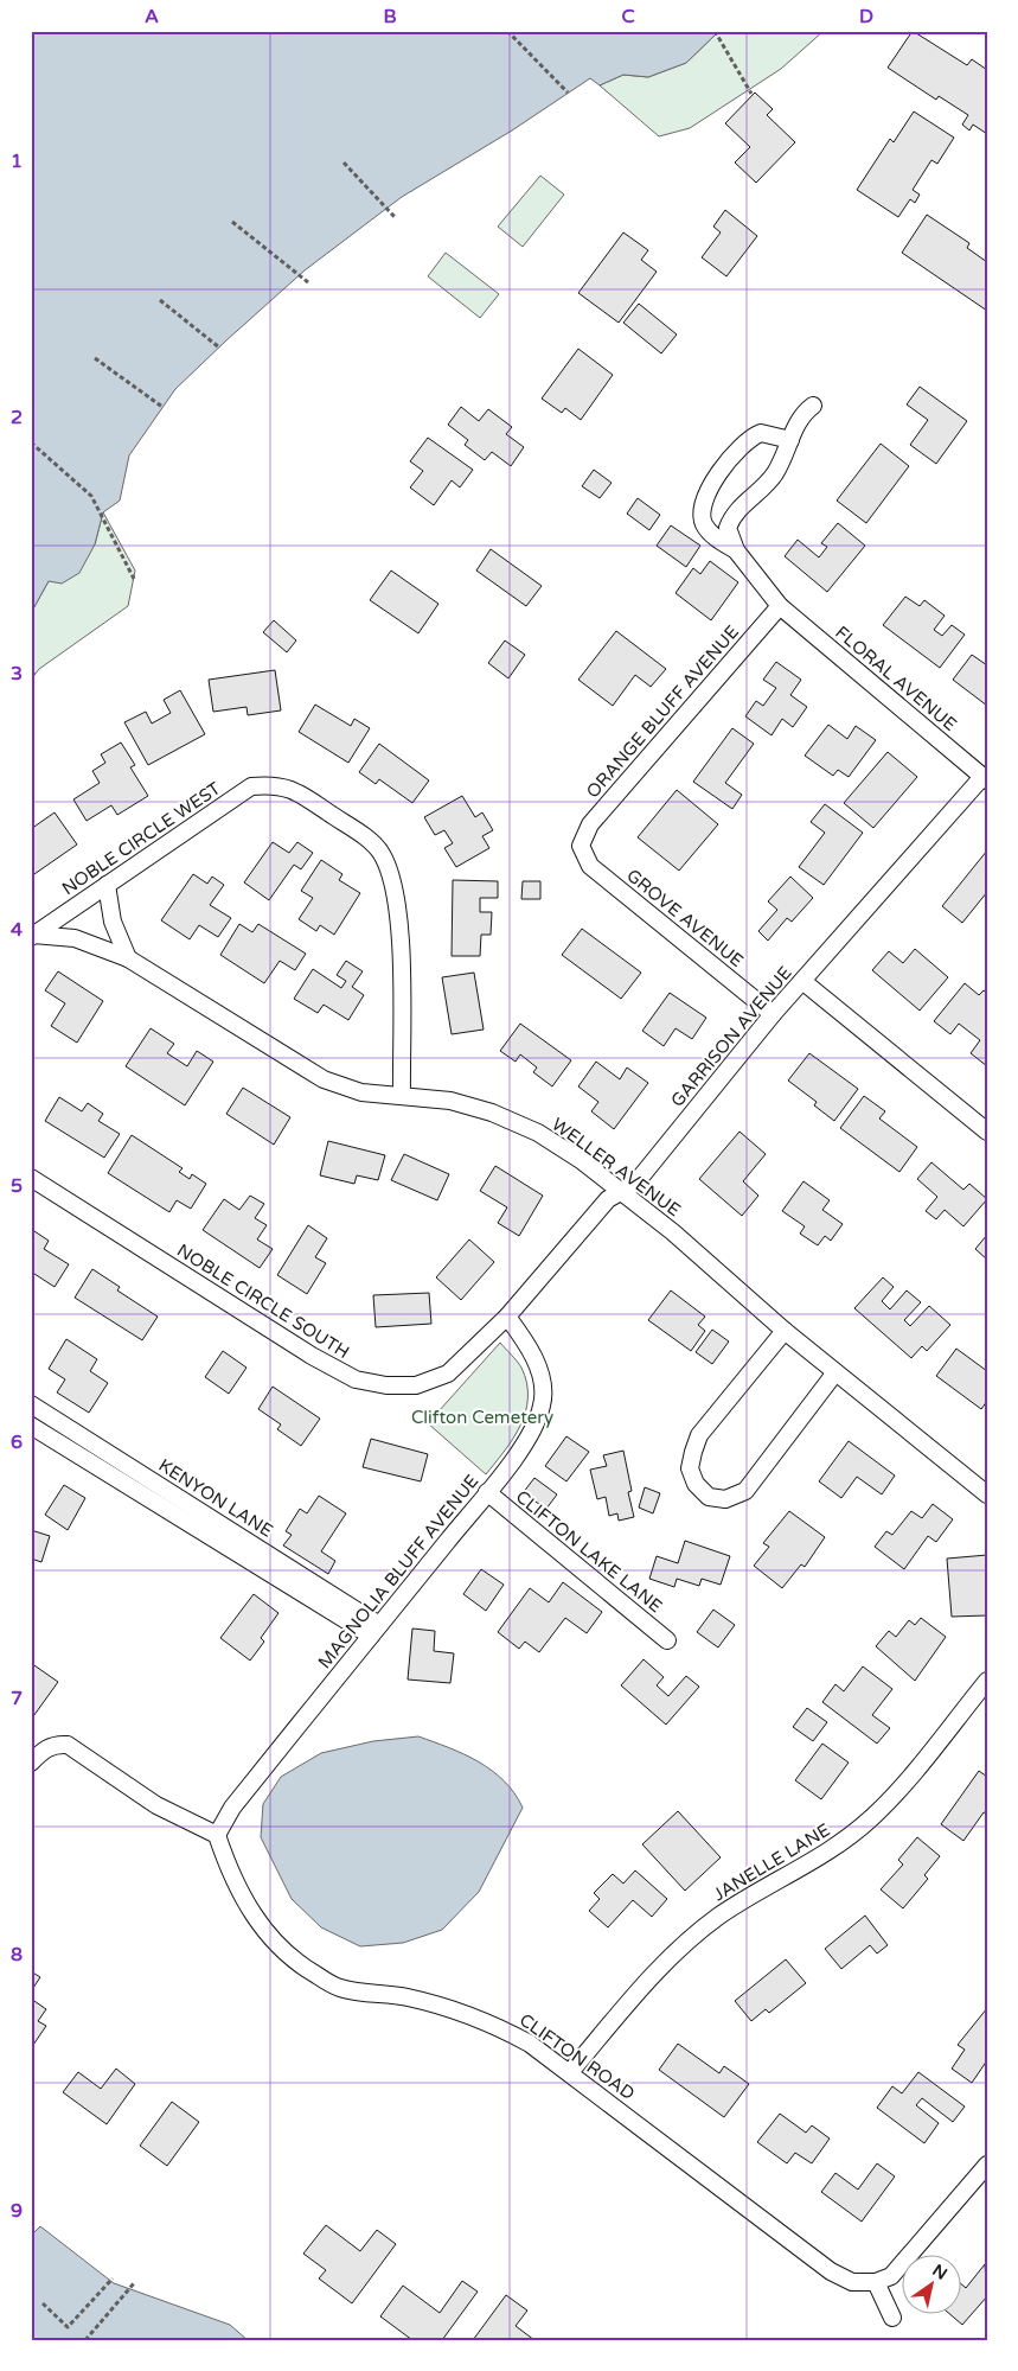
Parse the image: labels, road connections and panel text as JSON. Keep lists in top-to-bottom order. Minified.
{"streets":{"street":["FLORAL AVENUE","ORANGE BLUFF AVENUE","NOBLE CIRCLE WEST","GROVE AVENUE","GARRISON AVENUE","WELLER AVENUE","NOBLE CIRCLE SOUTH","KENYON LANE","CLIFTON LAKE LANE","MAGNOLIA BLUFF AVENUE","JANELLE LANE","CLIFTON ROAD"]},"crossings":[["FLORAL AVENUE","ORANGE BLUFF AVENUE"],["FLORAL AVENUE","GARRISON AVENUE"],["ORANGE BLUFF AVENUE","GROVE AVENUE"],["NOBLE CIRCLE WEST","WELLER AVENUE"],["GROVE AVENUE","GARRISON AVENUE"],["GARRISON AVENUE","WELLER AVENUE"],["GARRISON AVENUE","NOBLE CIRCLE SOUTH"],["GARRISON AVENUE","MAGNOLIA BLUFF AVENUE"],["NOBLE CIRCLE SOUTH","MAGNOLIA BLUFF AVENUE"],["KENYON LANE","MAGNOLIA BLUFF AVENUE"],["CLIFTON LAKE LANE","MAGNOLIA BLUFF AVENUE"],["MAGNOLIA BLUFF AVENUE","CLIFTON ROAD"],["JANELLE LANE","CLIFTON ROAD"]],"parks":["Clifton Cemetery"],"north":"top right","grid":{"columns":["A","B","C","D"],"rows":["1","2","3","4","5","6","7","8","9"]}}
